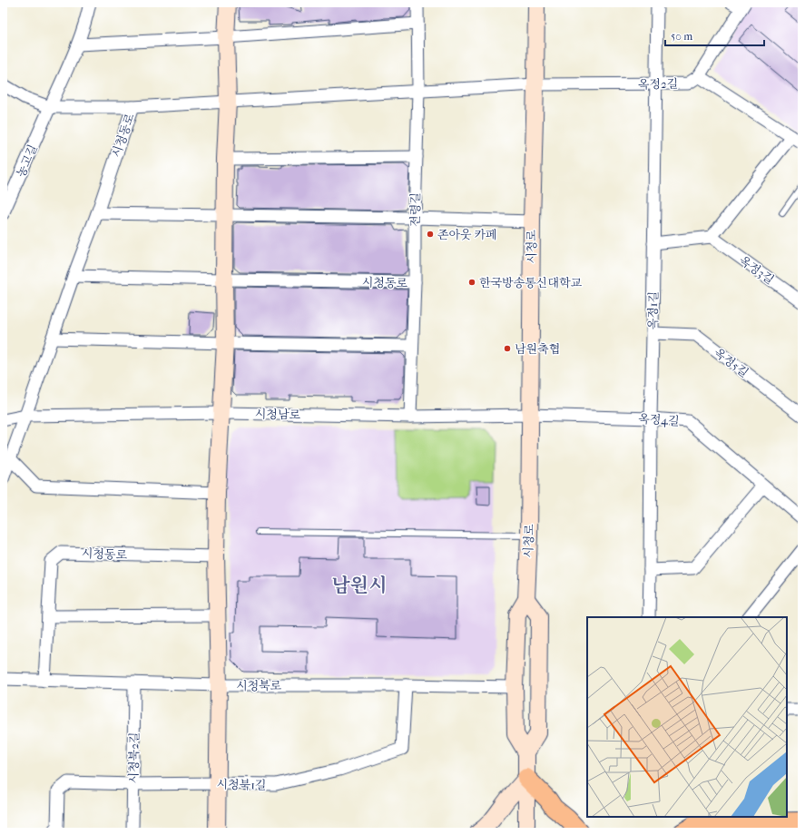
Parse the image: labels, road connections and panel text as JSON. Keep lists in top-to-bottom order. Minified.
{"streets":{"street":["옥정2길","시청동로","농고길","전령길","시청로","옥정3길","옥정1길","옥정5길","시청남로","옥정4길","시청북로","시청북2길","시청북1길"]},"crossings":[["옥정2길","시청동로"],["옥정2길","전령길"],["옥정2길","시청로"],["옥정2길","옥정1길"],["시청동로","전령길"],["시청동로","시청남로"],["시청동로","시청북로"],["전령길","시청남로"],["시청로","시청남로"],["시청로","옥정4길"],["시청로","시청북로"],["옥정1길","옥정5길"],["옥정1길","옥정4길"],["시청남로","옥정4길"],["시청북로","시청북2길"],["시청북로","시청북1길"],["시청북2길","시청북1길"]],"districts":["남원시"],"places":["존아웃 카페","한국방송통신대학교","남원축협"],"scale_bar":"50 m"}
